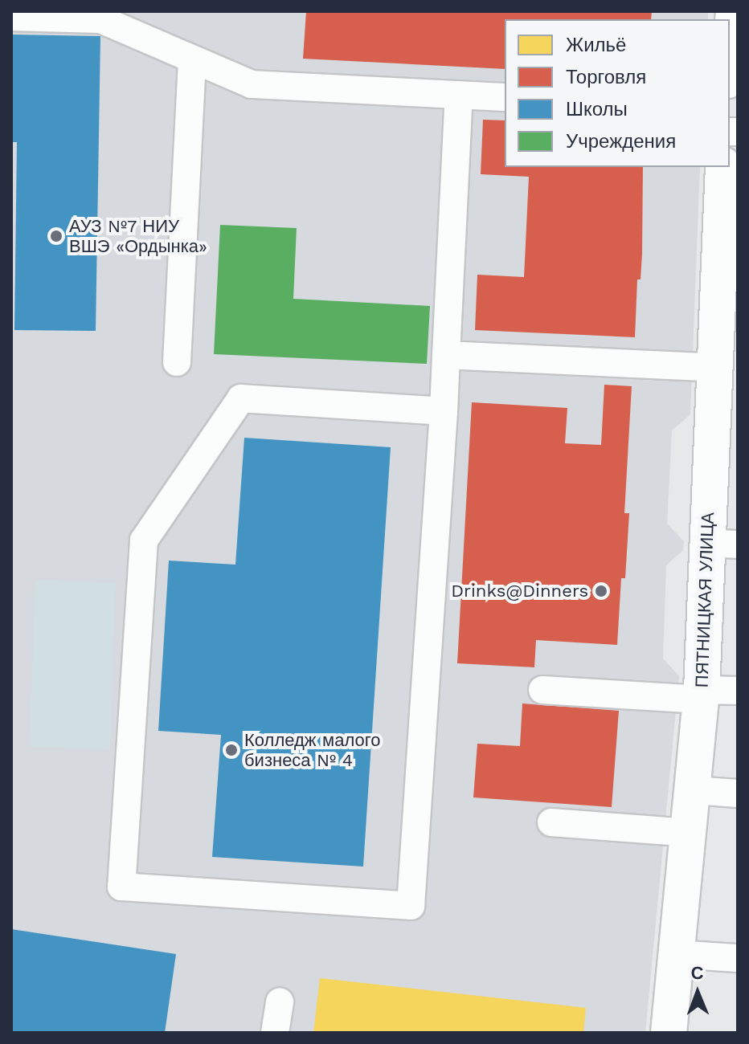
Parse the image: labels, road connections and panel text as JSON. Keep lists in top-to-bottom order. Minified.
{"streets":{"street":["ПЯТНИЦКАЯ УЛИЦА"]},"places":["АУЗ №7 НИУ ВШЭ «Ордынка»","Drinks@Dinners","Колледж малого бизнеса № 4"],"legend":["Жильё","Торговля","Школы","Учреждения"],"north":"top"}
